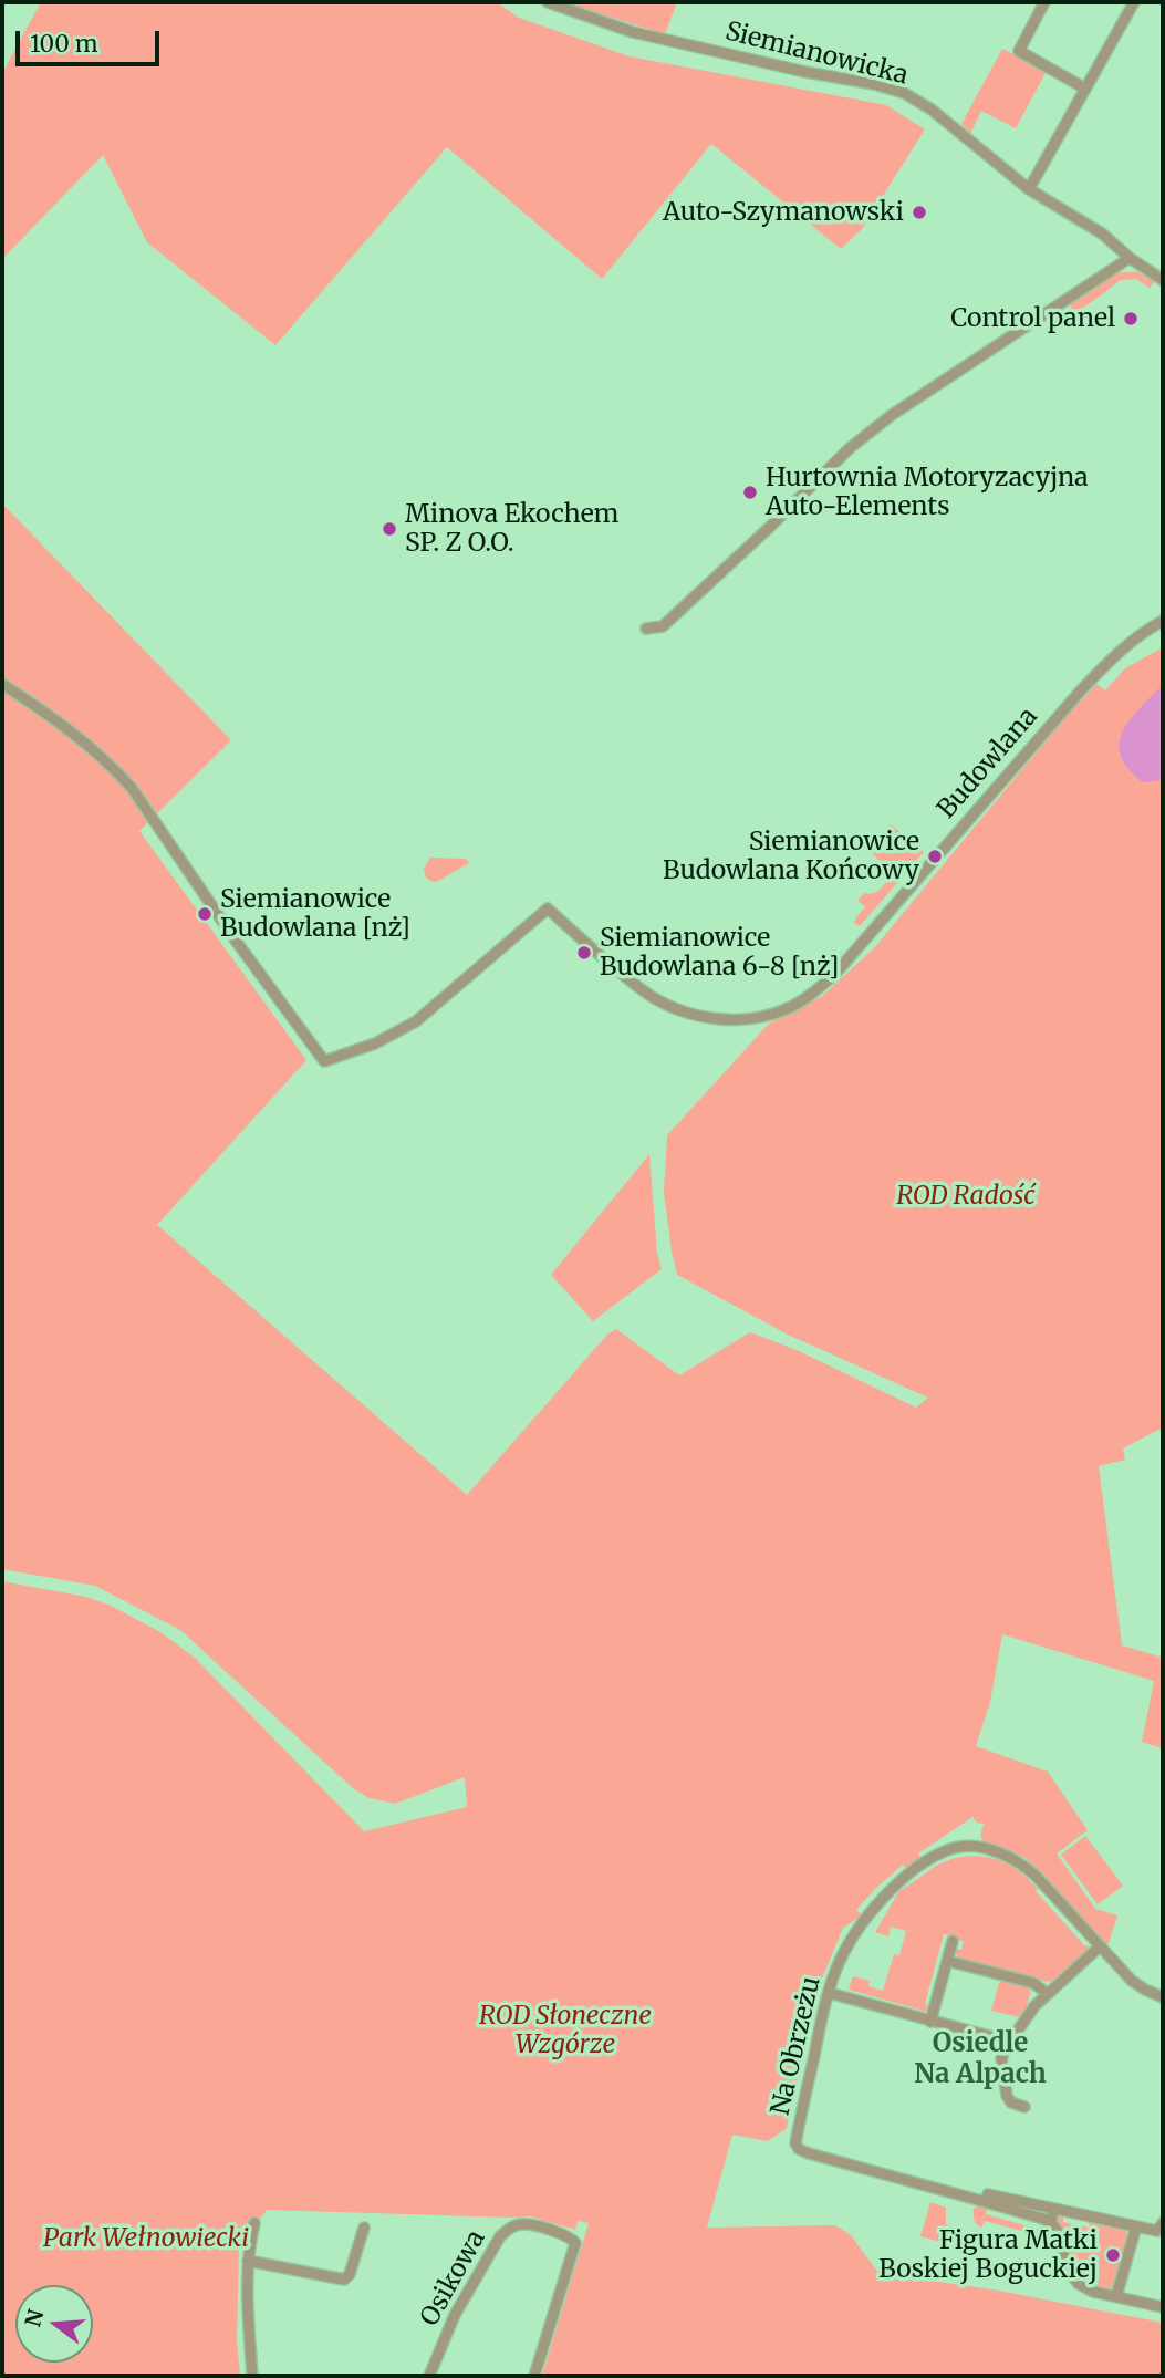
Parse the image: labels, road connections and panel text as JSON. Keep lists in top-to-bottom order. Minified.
{"streets":{"street":["Siemianowicka","Budowlana","Na Obrzeżu","Osikowa"]},"districts":["Osiedle Na Alpach"],"parks":["ROD Radość","ROD Słoneczne Wzgórze","Park Wełnowiecki"],"places":["Auto-Szymanowski","Control panel","Hurtownia Motoryzacyjna Auto-Elements","Minova Ekochem SP. Z O.O.","Siemianowice Budowlana Końcowy","Siemianowice Budowlana [nż]","Siemianowice Budowlana 6-8 [nż]","Figura Matki Boskiej Boguckiej"],"scale_bar":"100 m","north":"left"}
